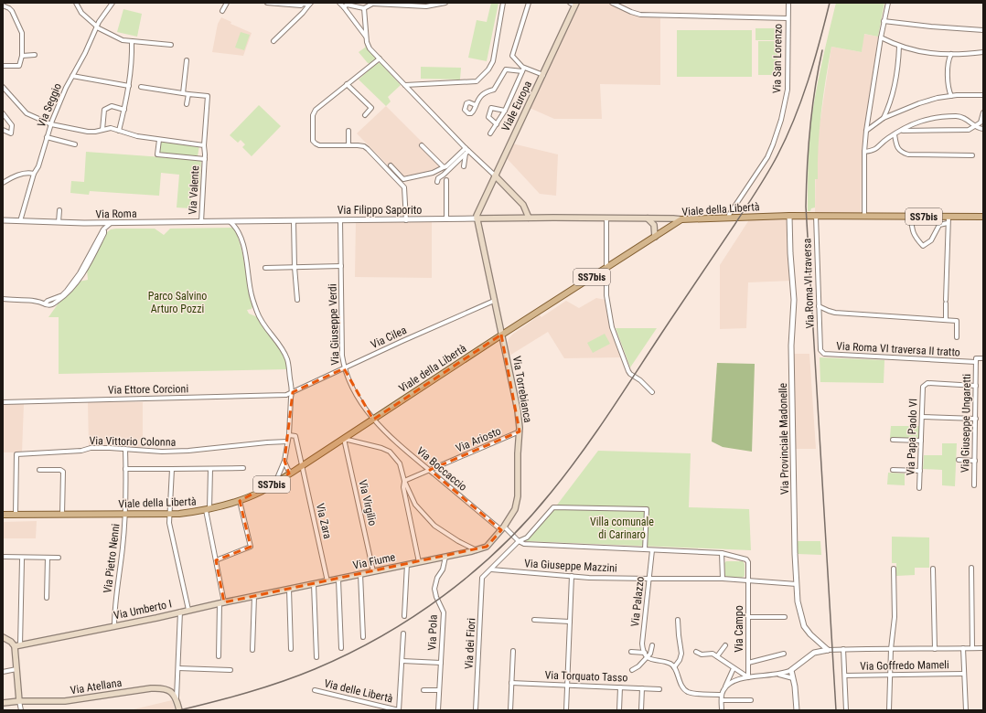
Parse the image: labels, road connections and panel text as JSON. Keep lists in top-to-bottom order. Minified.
{"streets":{"main road":["Viale Europa","Viale della Libertà","Via Filippo Saporito","SS7bis","Via Torrebianca","Via Fiume","Via Umberto I","Via Atellana"],"street":["Via San Lorenzo","Via Seggio","Via Valente","Via Roma","Via Roma VI traversa","Via Giuseppe Verdi","Via Cilea","Via Roma VI traversa II tratto","Via Ettore Corcioni","Via Giuseppe Ungaretti","Via Papa Paolo VI","Via Provinciale Madonelle","Via Ariosto","Via Vittorio Colonna","Via Boccaccio","Via Virgilio","Via Zara","Via Pietro Nenni","Via Giuseppe Mazzini","Via Palazzo","Via Campo","Via Pola","Via dei Fiori","Via Goffredo Mameli","Via Torquato Tasso","Via delle Libertà"]},"crossings":[["Via San Lorenzo","Viale della Libertà"],["Via Seggio","Via Roma"],["Viale Europa","Via Filippo Saporito"],["Viale Europa","Via Torrebianca"],["Via Valente","Via Roma"],["Viale della Libertà","Via Filippo Saporito"],["Viale della Libertà","SS7bis"],["Viale della Libertà","Via Roma VI traversa"],["Viale della Libertà","Via Giuseppe Verdi"],["Viale della Libertà","Via Torrebianca"],["Viale della Libertà","Via Provinciale Madonelle"],["Viale della Libertà","Via Vittorio Colonna"],["Viale della Libertà","Via Boccaccio"],["Viale della Libertà","Via Virgilio"],["Viale della Libertà","Via Zara"],["Viale della Libertà","Via Pietro Nenni"],["Via Filippo Saporito","Via Roma"],["Via Filippo Saporito","Via Giuseppe Verdi"],["Via Filippo Saporito","Via Torrebianca"],["Via Roma VI traversa","Via Roma VI traversa II tratto"],["Via Giuseppe Verdi","Via Cilea"],["Via Giuseppe Verdi","Via Boccaccio"],["Via Cilea","Via Ettore Corcioni"],["Via Cilea","Via Torrebianca"],["Via Roma VI traversa II tratto","Via Giuseppe Ungaretti"],["Via Torrebianca","Via Ariosto"],["Via Torrebianca","Via Boccaccio"],["Via Torrebianca","Via Fiume"],["Via Giuseppe Ungaretti","Via Papa Paolo VI"],["Via Provinciale Madonelle","Via Giuseppe Mazzini"],["Via Ariosto","Via Boccaccio"],["Via Vittorio Colonna","Via Pietro Nenni"],["Via Virgilio","Via Fiume"],["Via Zara","Via Fiume"],["Via Pietro Nenni","Via Umberto I"],["Via Fiume","Via Umberto I"],["Via Fiume","Via Pola"],["Via Giuseppe Mazzini","Via Palazzo"],["Via Giuseppe Mazzini","Via Campo"],["Via Giuseppe Mazzini","Via dei Fiori"]],"parks":["Parco Salvino Arturo Pozzi","Villa comunale di Carinaro"]}
